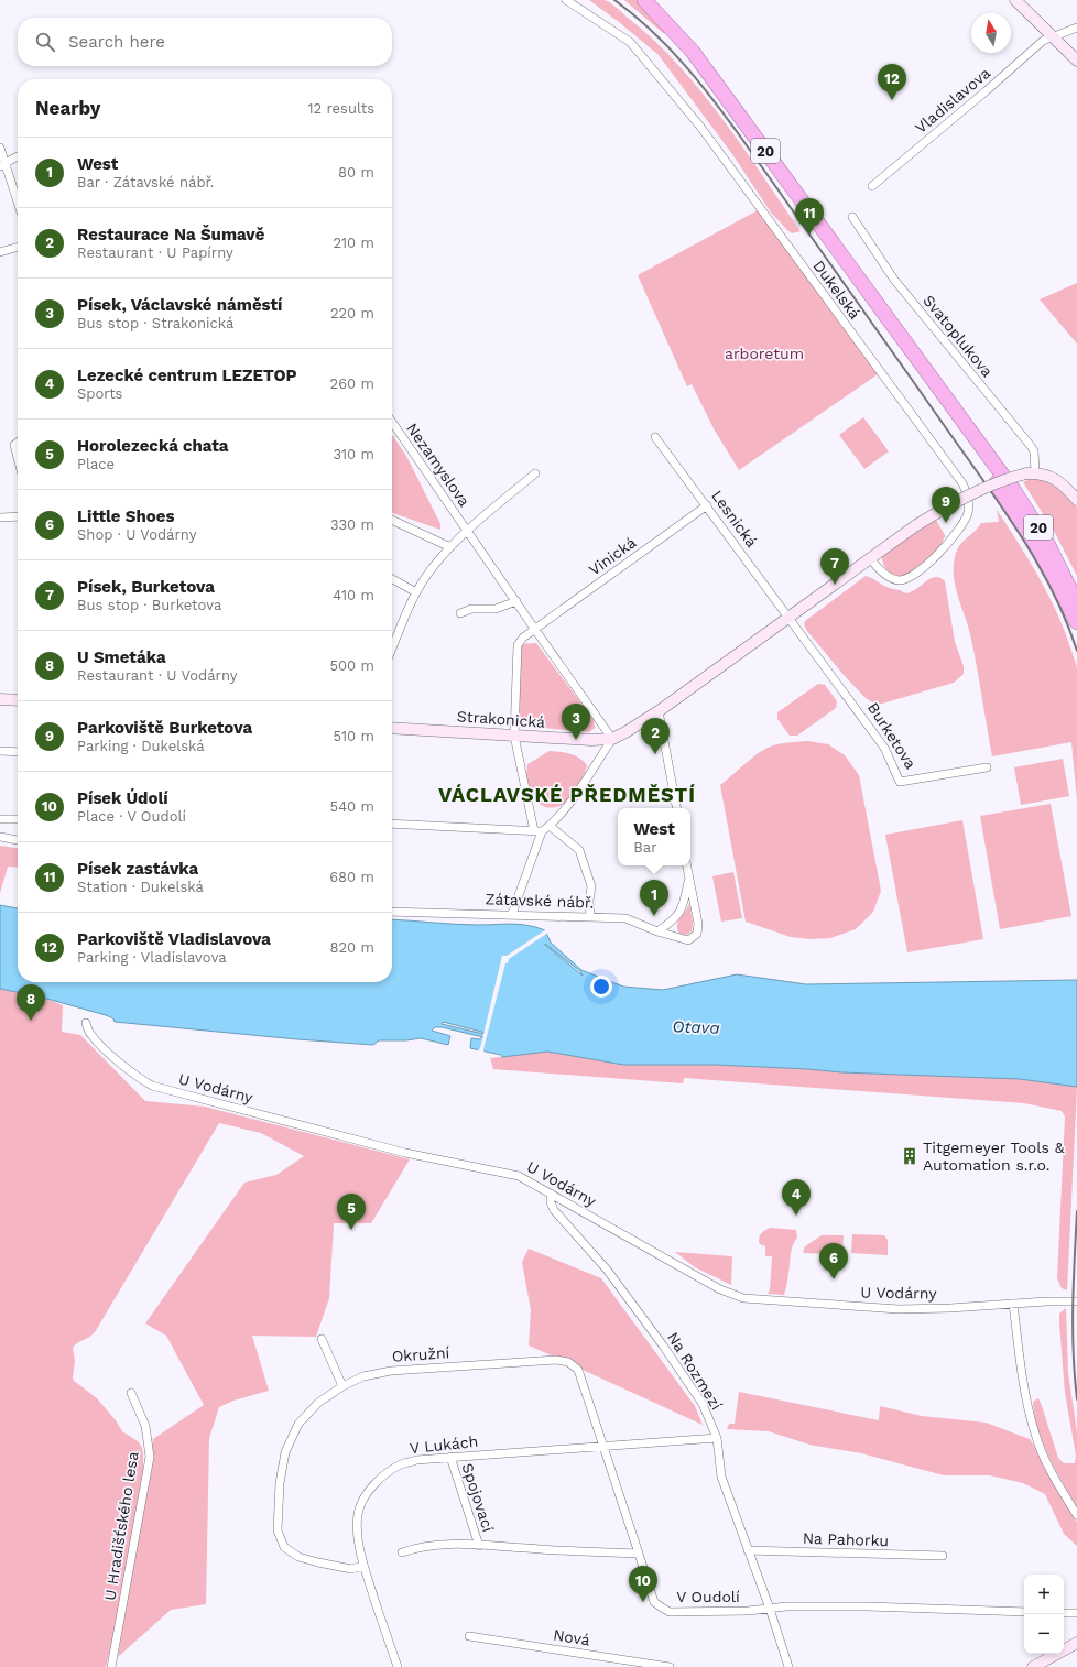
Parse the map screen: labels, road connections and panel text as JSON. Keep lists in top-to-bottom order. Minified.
{"streets":{"highway":["20"],"main road":["Strakonická"],"street":["Vladislavova","Dukelská","Svatoplukova","Nezamyslova","Lesnická","Vinická","Burketova","Zátavské nábř.","U Vodárny","Okružní","Na Rozmezí","V Lukách","Spojovací","U Hradišťského lesa","Na Pahorku","V Oudolí","Nová"]},"crossings":[["Nezamyslova","Vinická"],["Nezamyslova","Strakonická"],["Lesnická","Vinická"],["Lesnická","Burketova"],["Vinická","Strakonická"],["U Vodárny","Na Rozmezí"],["Okružní","V Lukách"],["Okružní","V Oudolí"],["Na Rozmezí","V Lukách"],["Na Rozmezí","Na Pahorku"],["Na Rozmezí","V Oudolí"],["V Lukách","Spojovací"]],"districts":["VÁCLAVSKÉ PŘEDMĚSTÍ"],"water":["Otava"],"parks":["arboretum"],"places":{"building":["Titgemeyer Tools & Automation s.r.o."]},"north":"top","page":{"search":"Search here","pins":["12","11","9","7","3","2","1","8","4","5","6","10"],"heading":["Nearby","12 results"],"list":[{"mark":"1","name":"West","note":"Bar · Zátavské nábř.","value":"80 m"},{"mark":"2","name":"Restaurace Na Šumavě","note":"Restaurant · U Papírny","value":"210 m"},{"mark":"3","name":"Písek, Václavské náměstí","note":"Bus stop · Strakonická","value":"220 m"},{"mark":"4","name":"Lezecké centrum LEZETOP","note":"Sports","value":"260 m"},{"mark":"5","name":"Horolezecká chata","note":"Place","value":"310 m"},{"mark":"6","name":"Little Shoes","note":"Shop · U Vodárny","value":"330 m"},{"mark":"7","name":"Písek, Burketova","note":"Bus stop · Burketova","value":"410 m"},{"mark":"8","name":"U Smetáka","note":"Restaurant · U Vodárny","value":"500 m"},{"mark":"9","name":"Parkoviště Burketova","note":"Parking · Dukelská","value":"510 m"},{"mark":"10","name":"Písek Údolí","note":"Place · V Oudolí","value":"540 m"},{"mark":"11","name":"Písek zastávka","note":"Station · Dukelská","value":"680 m"},{"mark":"12","name":"Parkoviště Vladislavova","note":"Parking · Vladislavova","value":"820 m"}],"popup":["West","Bar"],"map_buttons":["+","−"]}}
